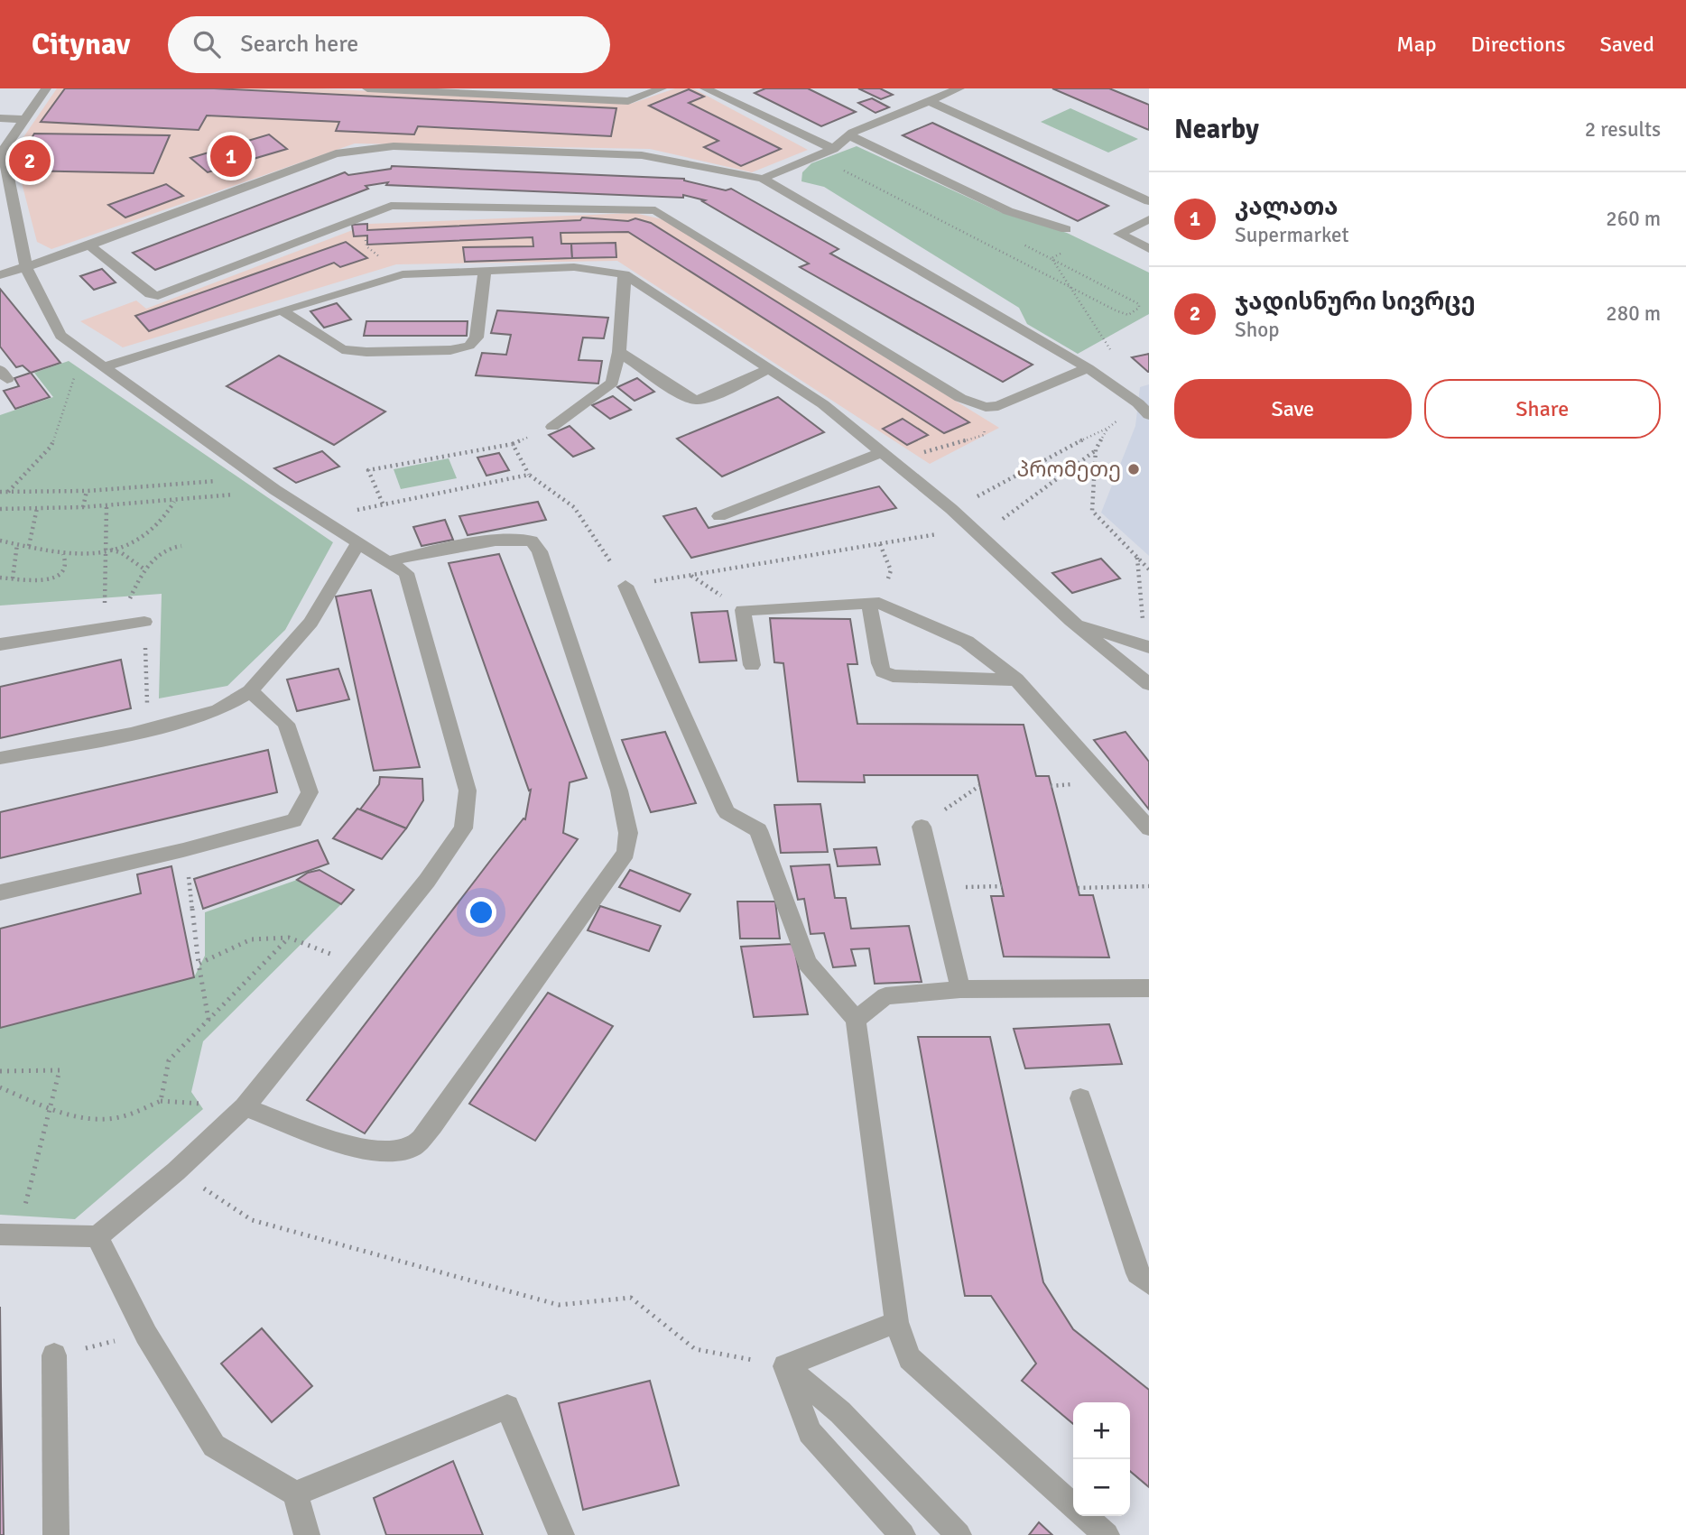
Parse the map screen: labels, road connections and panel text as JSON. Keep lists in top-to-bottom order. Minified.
{"places":["პრომეთე"],"page":{"header":"Citynav","search":"Search here","nav":["Map","Directions","Saved"],"heading":["Nearby","2 results"],"pins":["1","2"],"list":[{"mark":"1","name":"კალათა","note":"Supermarket","value":"260 m"},{"mark":"2","name":"ჯადისნური სივრცე","note":"Shop","value":"280 m"}],"buttons":["Save","Share"],"map_buttons":["+","−"]}}
